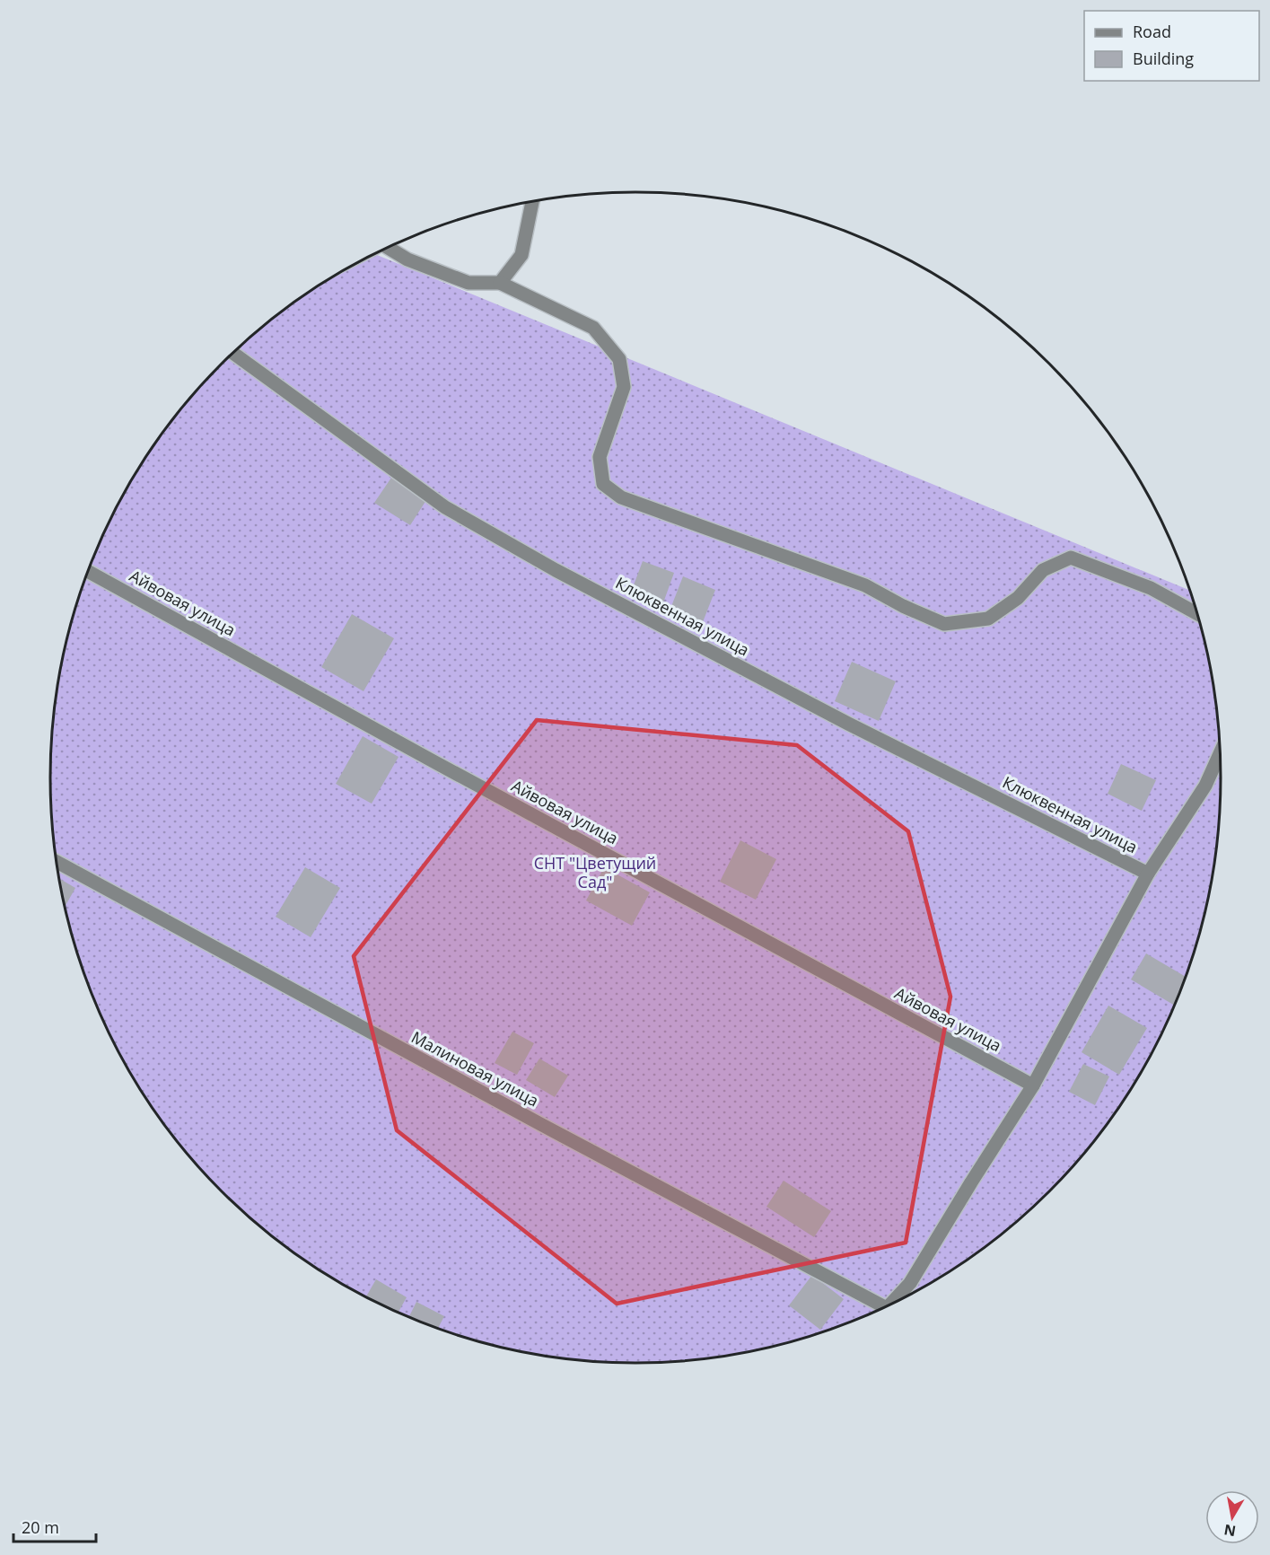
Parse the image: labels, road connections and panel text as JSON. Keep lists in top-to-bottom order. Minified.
{"streets":{"street":["Айвовая улица","Клюквенная улица","Малиновая улица"]},"parks":["СНТ \"Цветущий Сад\""],"legend":["Road","Building"],"scale_bar":"20 m","north":"bottom"}
